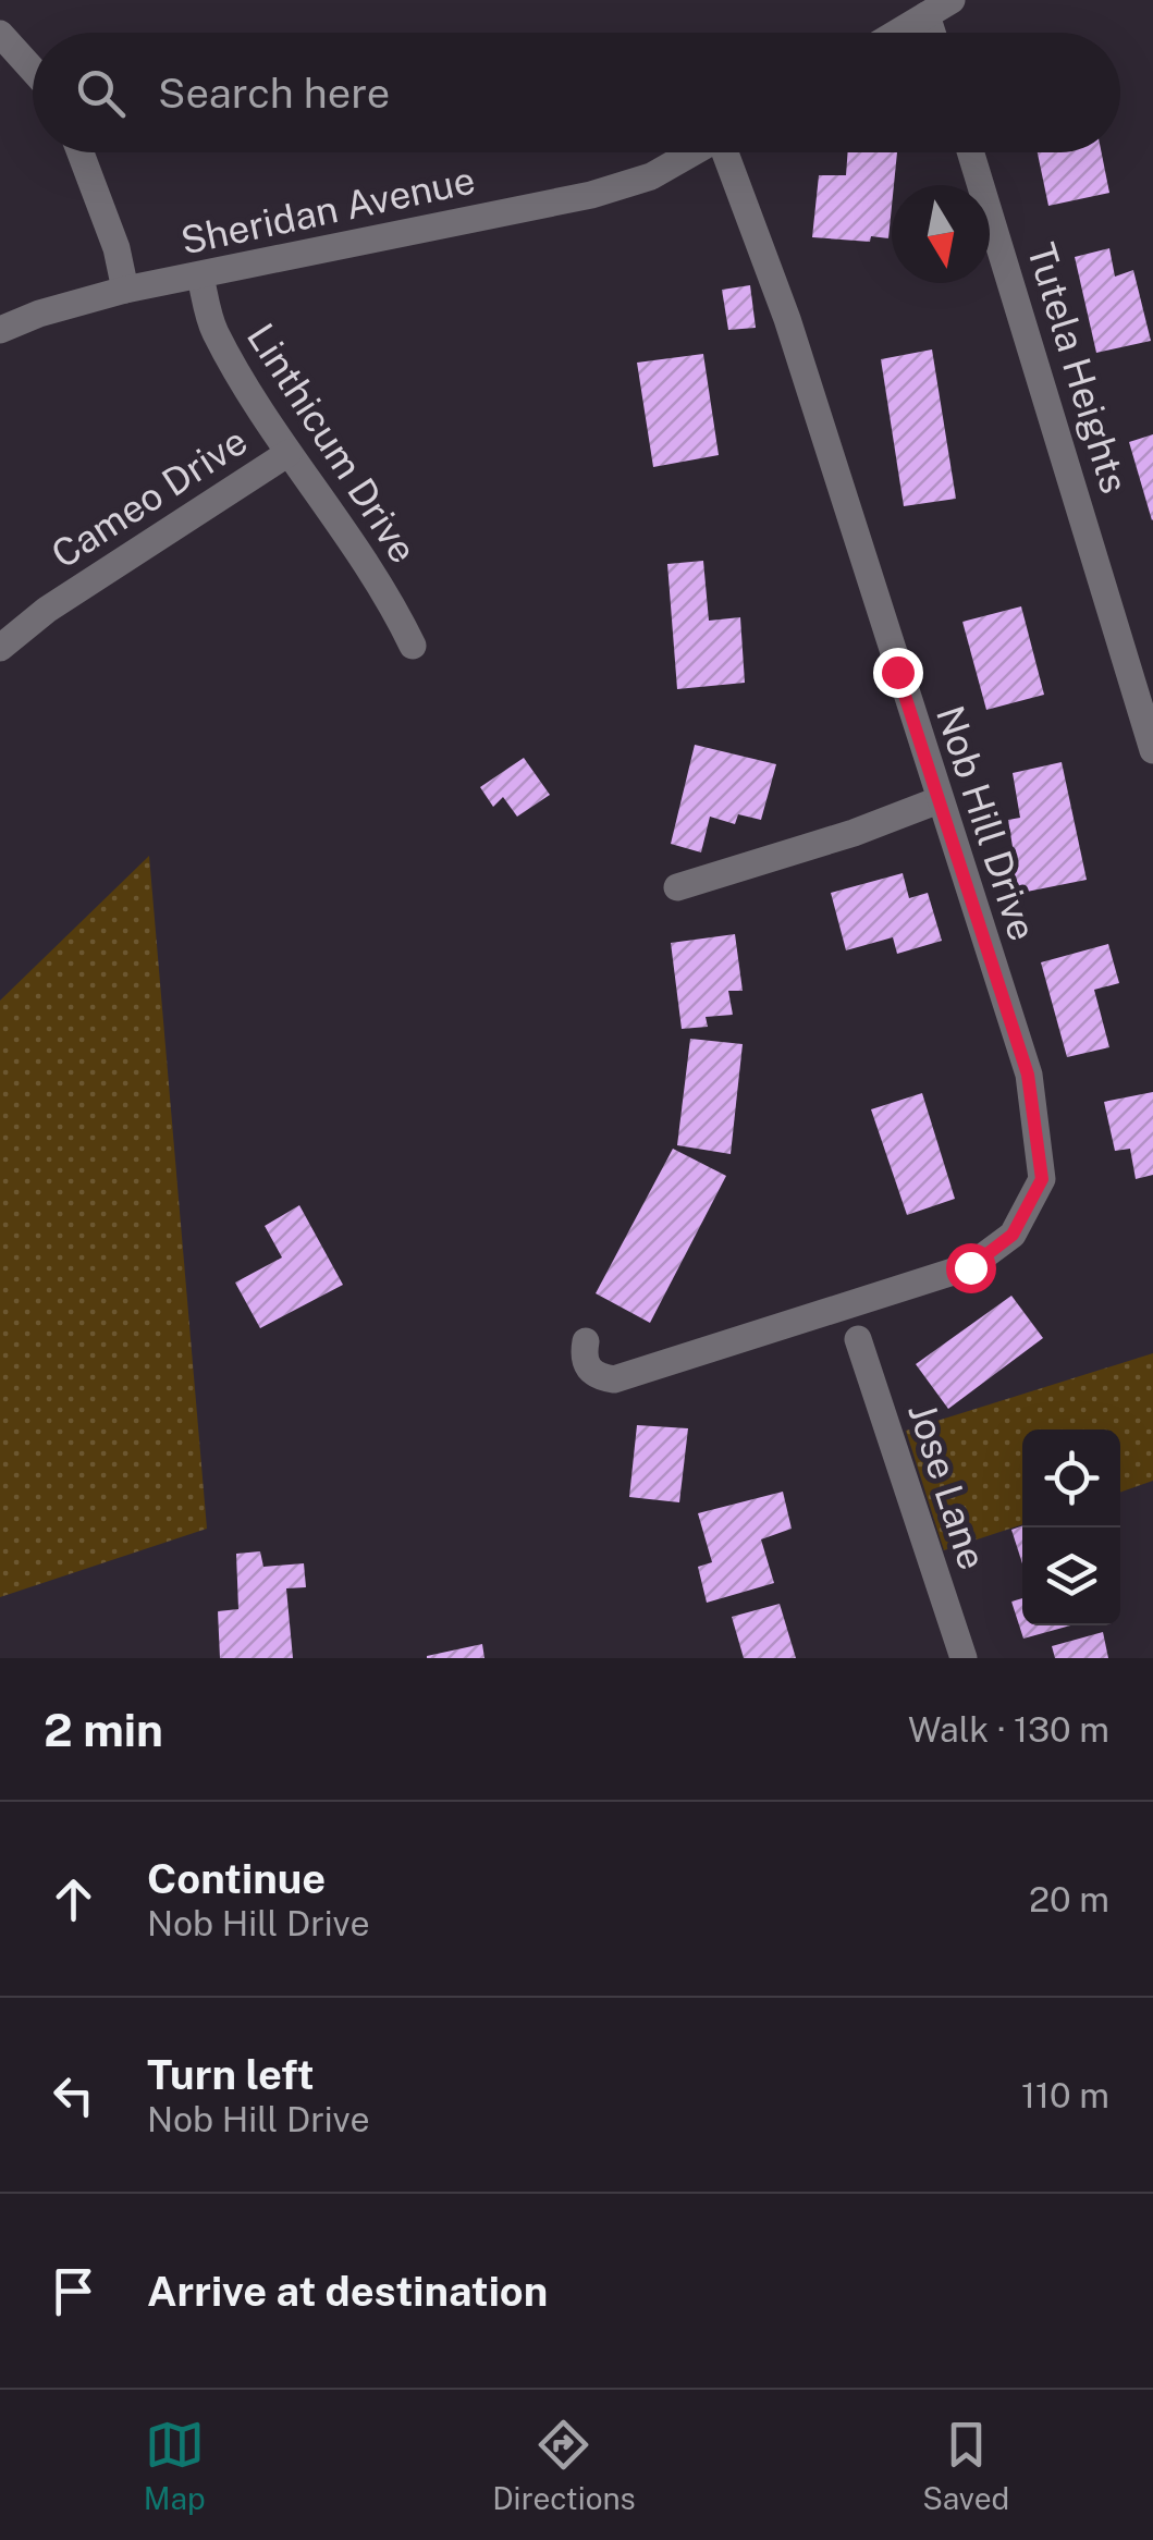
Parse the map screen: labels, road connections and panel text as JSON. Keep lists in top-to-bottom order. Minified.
{"streets":{"street":["Sheridan Avenue","Tutela Heights","Linthicum Drive","Cameo Drive","Nob Hill Drive","Jose Lane"]},"crossings":[["Sheridan Avenue","Linthicum Drive"],["Linthicum Drive","Cameo Drive"]],"north":"bottom","page":{"search":"Search here","heading":["2 min","Walk · 130 m"],"list":[["Continue","Nob Hill Drive","20 m"],["Turn left","Nob Hill Drive","110 m"],"Arrive at destination"],"nav":["Map","Directions","Saved"]}}
